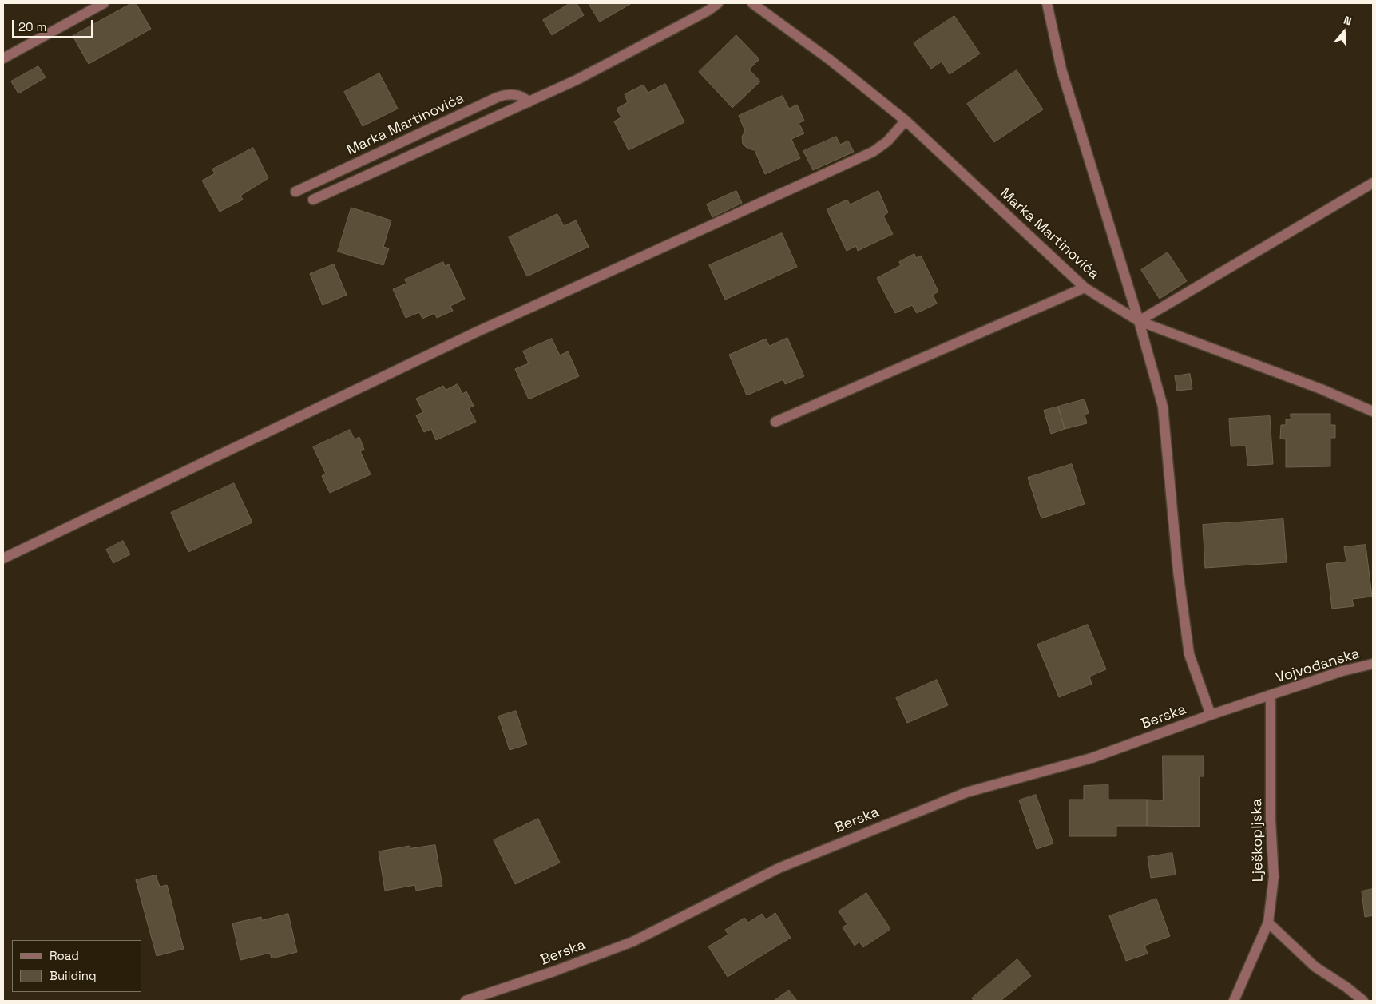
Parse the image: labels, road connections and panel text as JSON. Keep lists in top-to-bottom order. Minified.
{"streets":{"street":["Marka Martinovića","Vojvođanska","Berska","Lješkopljska"]},"crossings":[["Vojvođanska","Berska"],["Vojvođanska","Lješkopljska"],["Berska","Lješkopljska"]],"legend":["Road","Building"],"scale_bar":"20 m","north":"top"}
